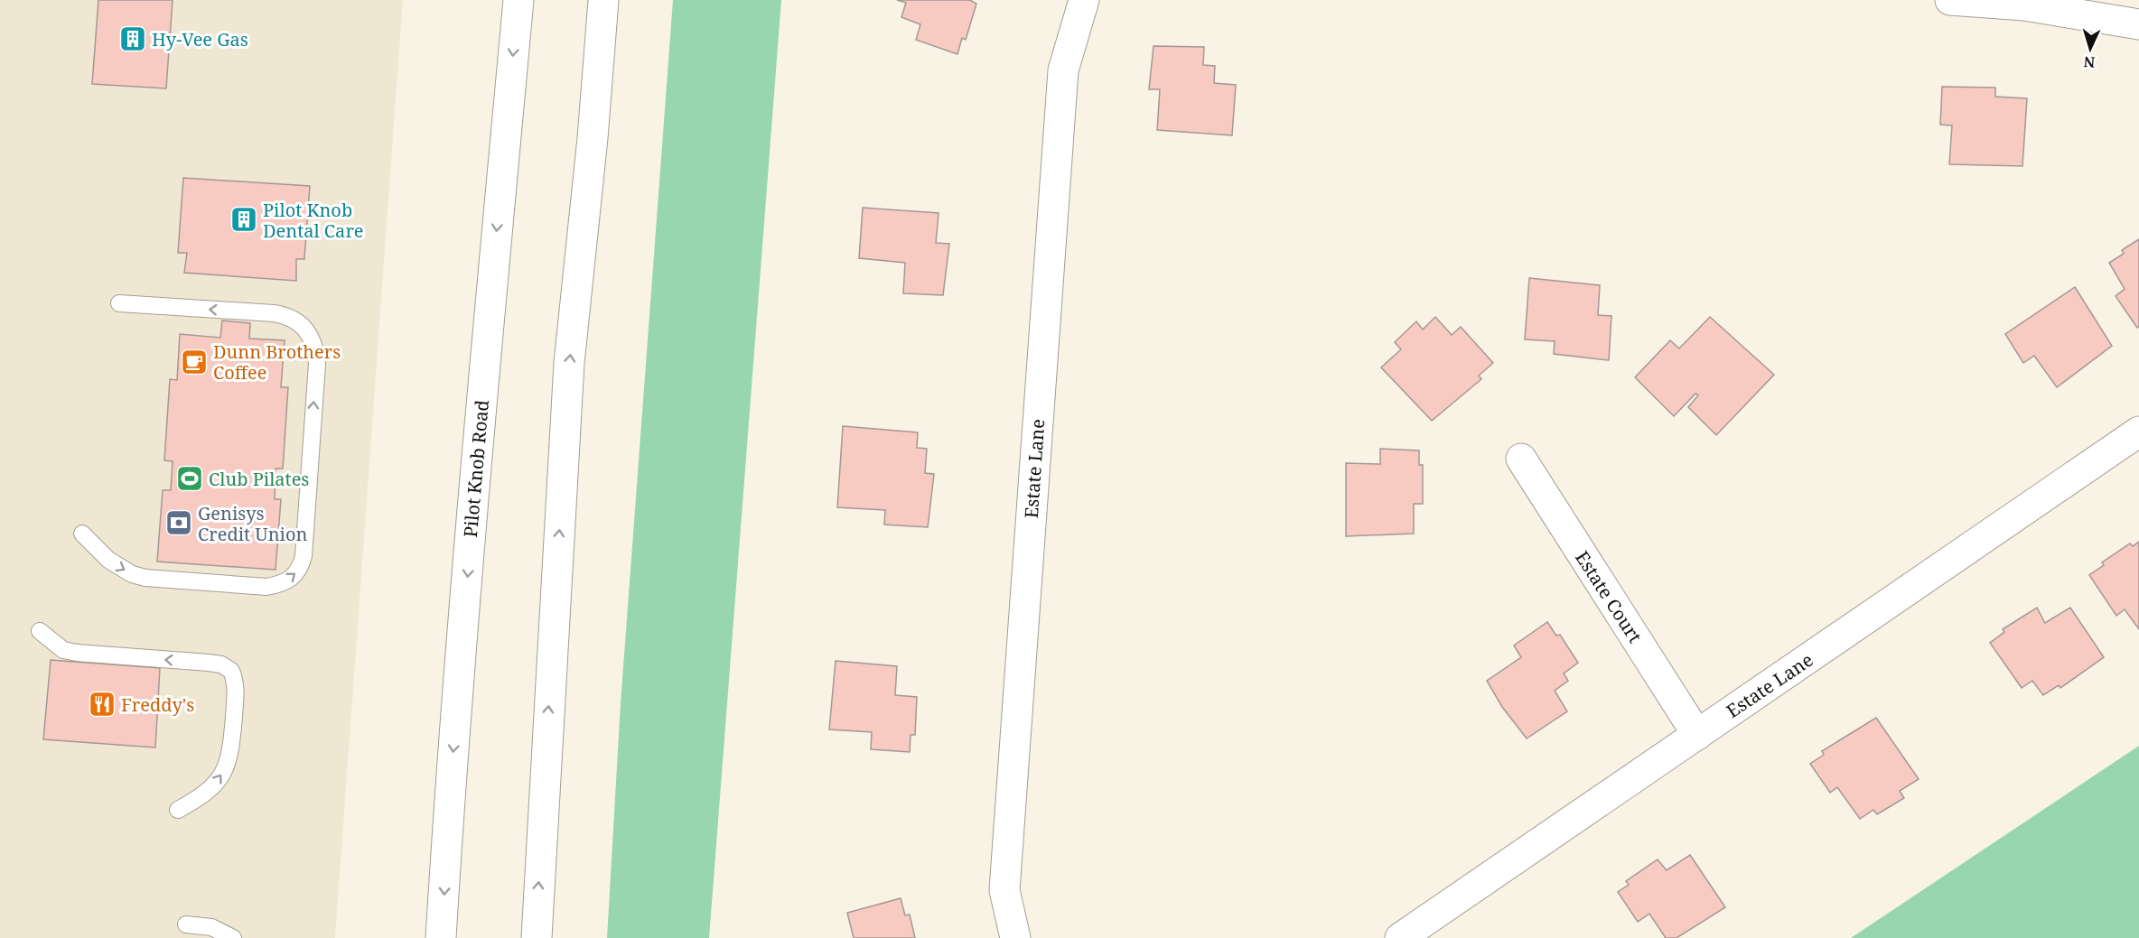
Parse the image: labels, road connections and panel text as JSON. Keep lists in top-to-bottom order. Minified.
{"streets":{"street":["Pilot Knob Road","Estate Lane","Estate Court"]},"crossings":[["Estate Lane","Estate Court"]],"places":{"building":["Hy-Vee Gas","Pilot Knob Dental Care"],"cafe":["Dunn Brothers Coffee"],"sports":["Club Pilates"],"bank":["Genisys Credit Union"],"restaurant":["Freddy's"]},"north":"bottom"}
